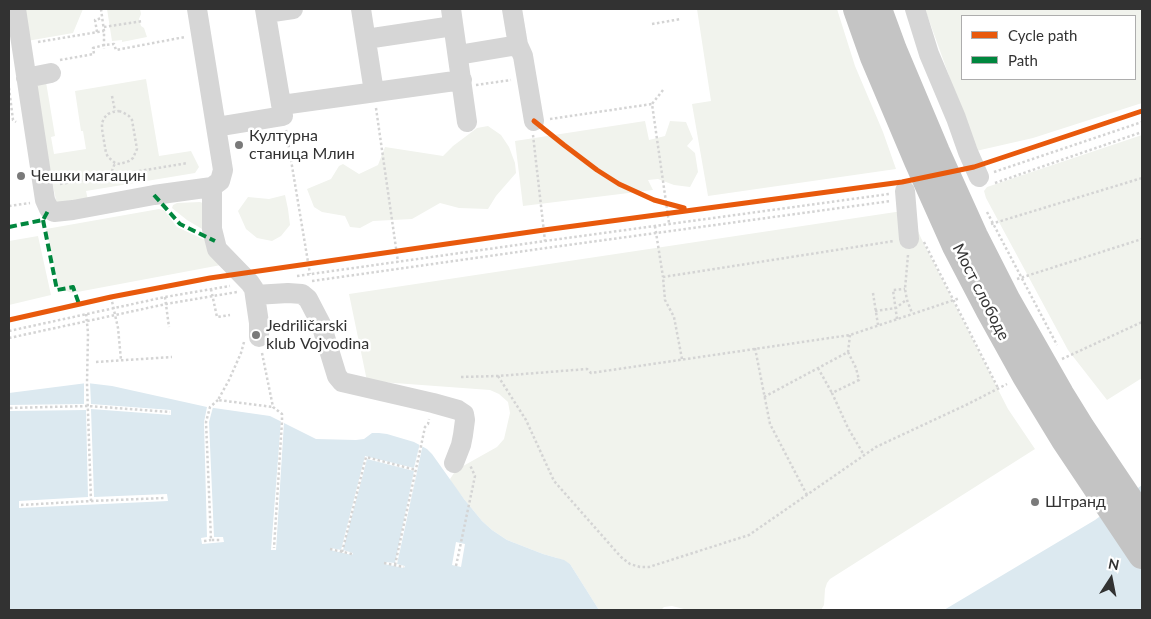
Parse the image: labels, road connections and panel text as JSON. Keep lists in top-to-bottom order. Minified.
{"streets":{"highway":["Мост слободе"]},"places":["Културна станица Млин","Чешки магацин","Jedriličarski klub Vojvodina","Штранд"],"legend":["Cycle path","Path"],"north":"top"}
